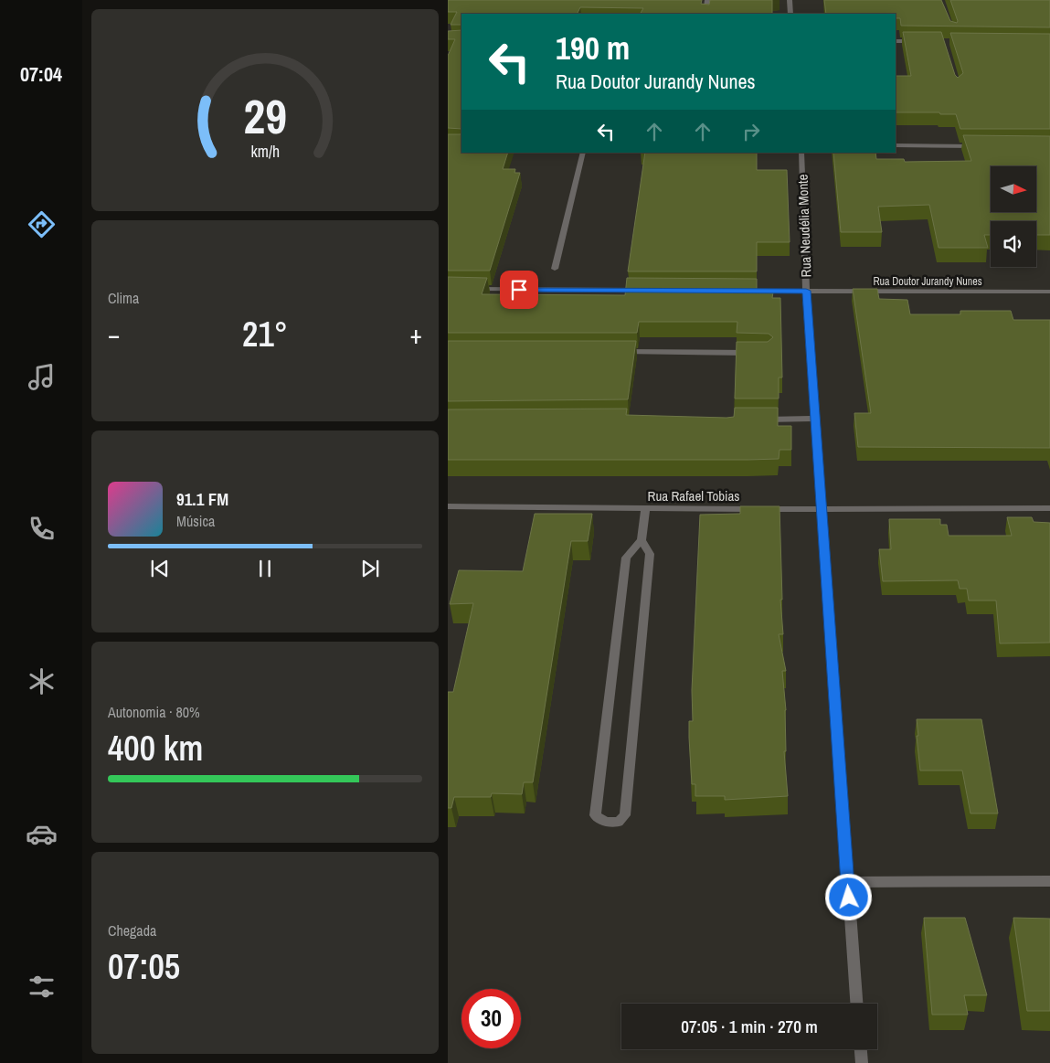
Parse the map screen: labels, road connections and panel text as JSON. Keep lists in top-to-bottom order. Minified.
{"streets":{"street":["Rua Neudélia Monte","Rua Doutor Jurandy Nunes","Rua Rafael Tobias"]},"crossings":[["Rua Neudélia Monte","Rua Doutor Jurandy Nunes"],["Rua Neudélia Monte","Rua Rafael Tobias"]],"north":"right","page":{"tabs":"07:04","turn":["190 m","Rua Doutor Jurandy Nunes"],"tile":["Clima",["Autonomia · 80%","400 km"],["Chegada","07:05"]],"heat":["−","21°","+"],"song":["91.1 FM","Música"],"limit":"30","trip":"07:05 · 1 min · 270 m","gauge":["29","km/h"]}}
